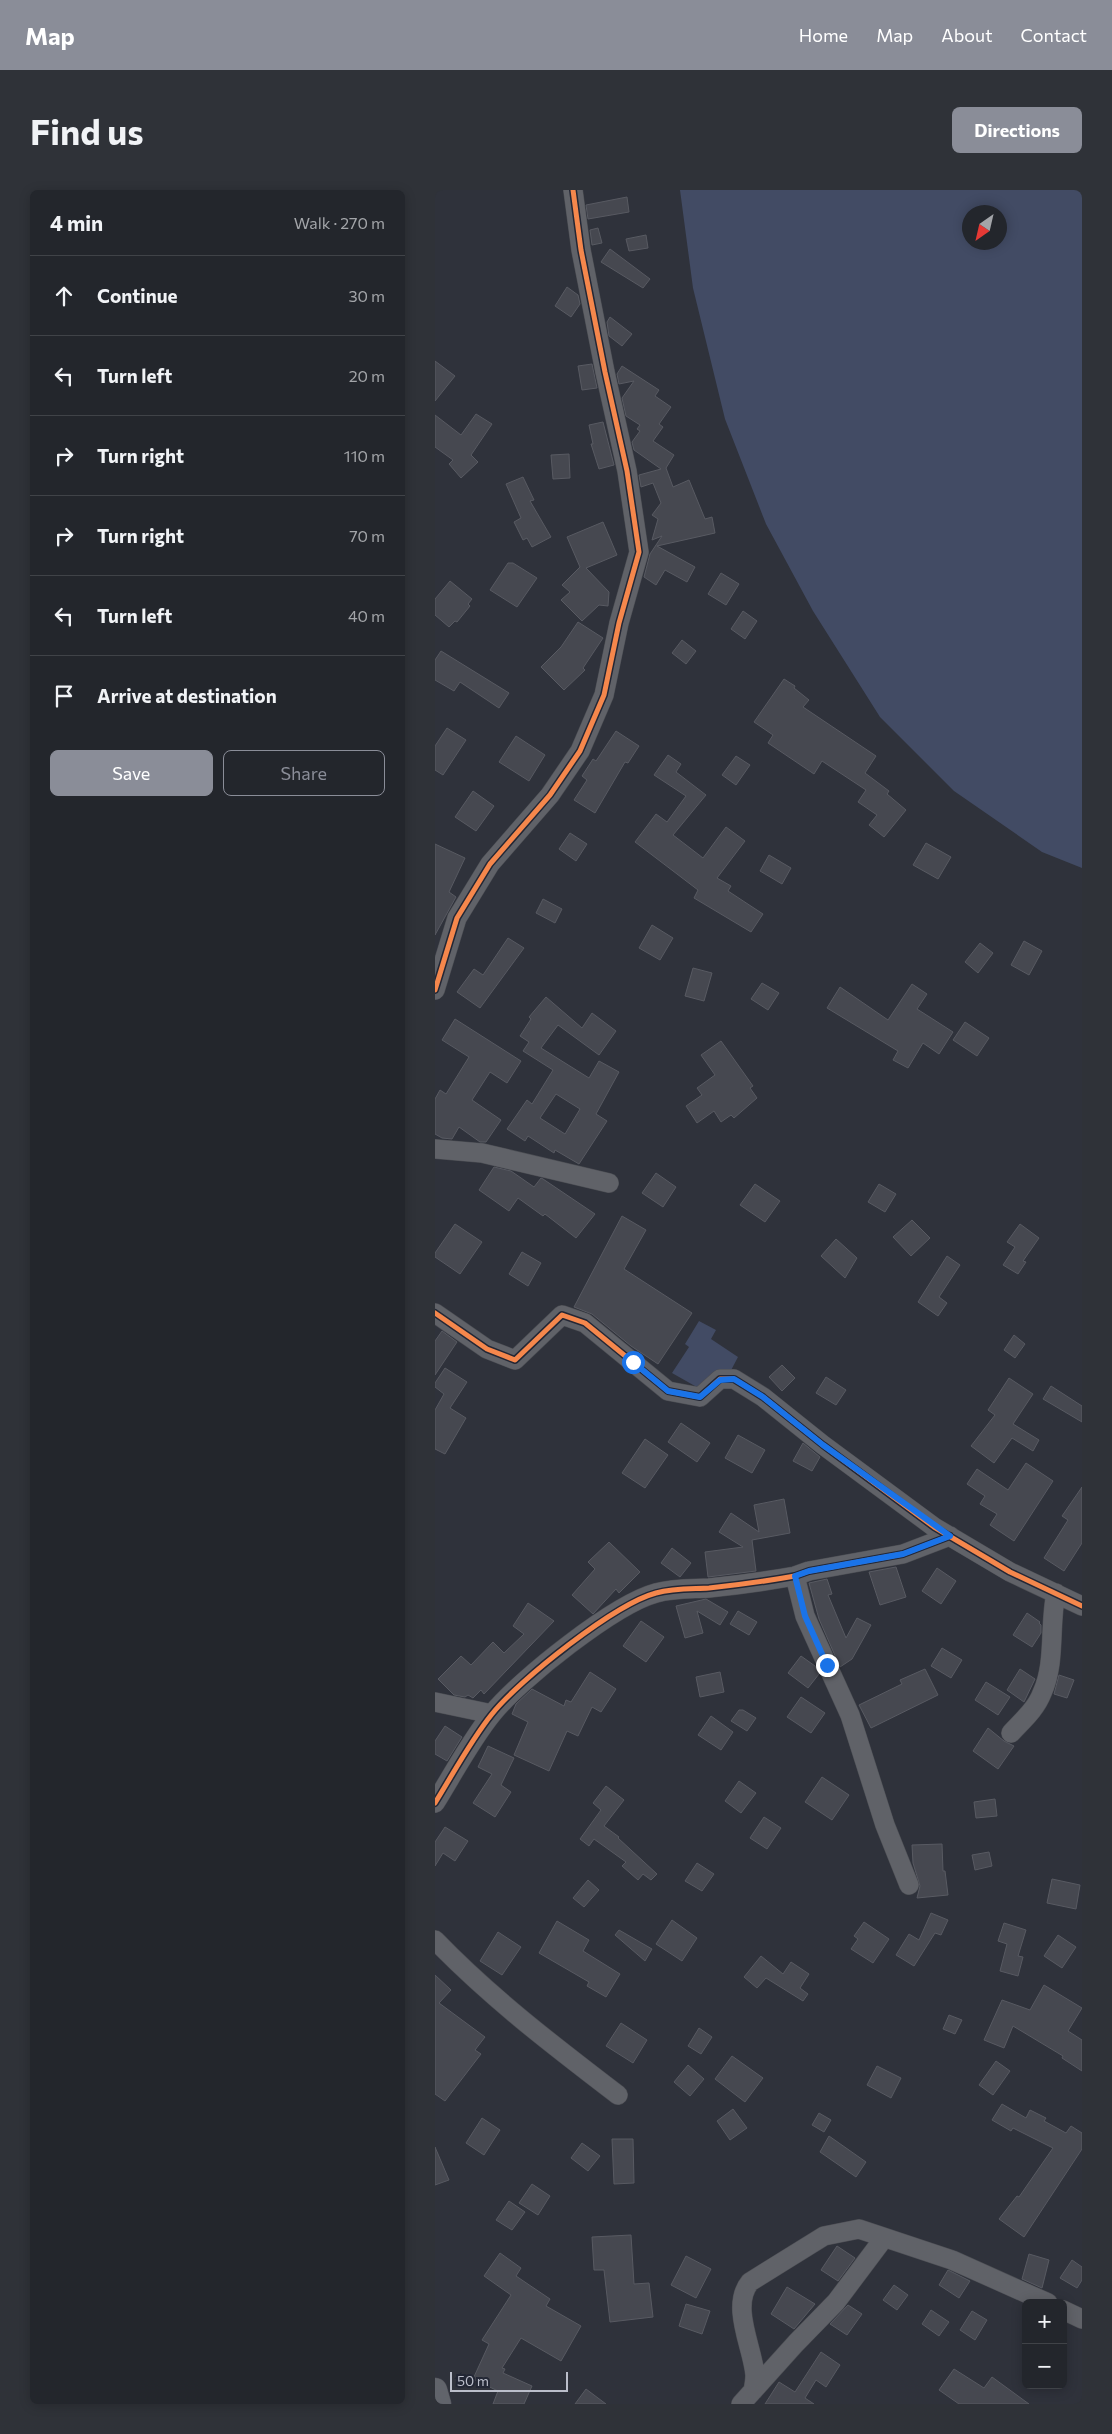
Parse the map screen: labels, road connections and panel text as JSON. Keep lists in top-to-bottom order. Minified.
{"scale_bar":"50 m","north":"bottom left","page":{"header":"Map","nav":["Home","Map","About","Contact"],"buttons":["Directions",["Save","Share"]],"title":"Find us","heading":["4 min","Walk · 270 m"],"list":[["Continue","30 m"],["Turn left","20 m"],["Turn right","110 m"],["Turn right","70 m"],["Turn left","40 m"],"Arrive at destination"],"map_buttons":["+","−"],"scale":"50 m"}}
